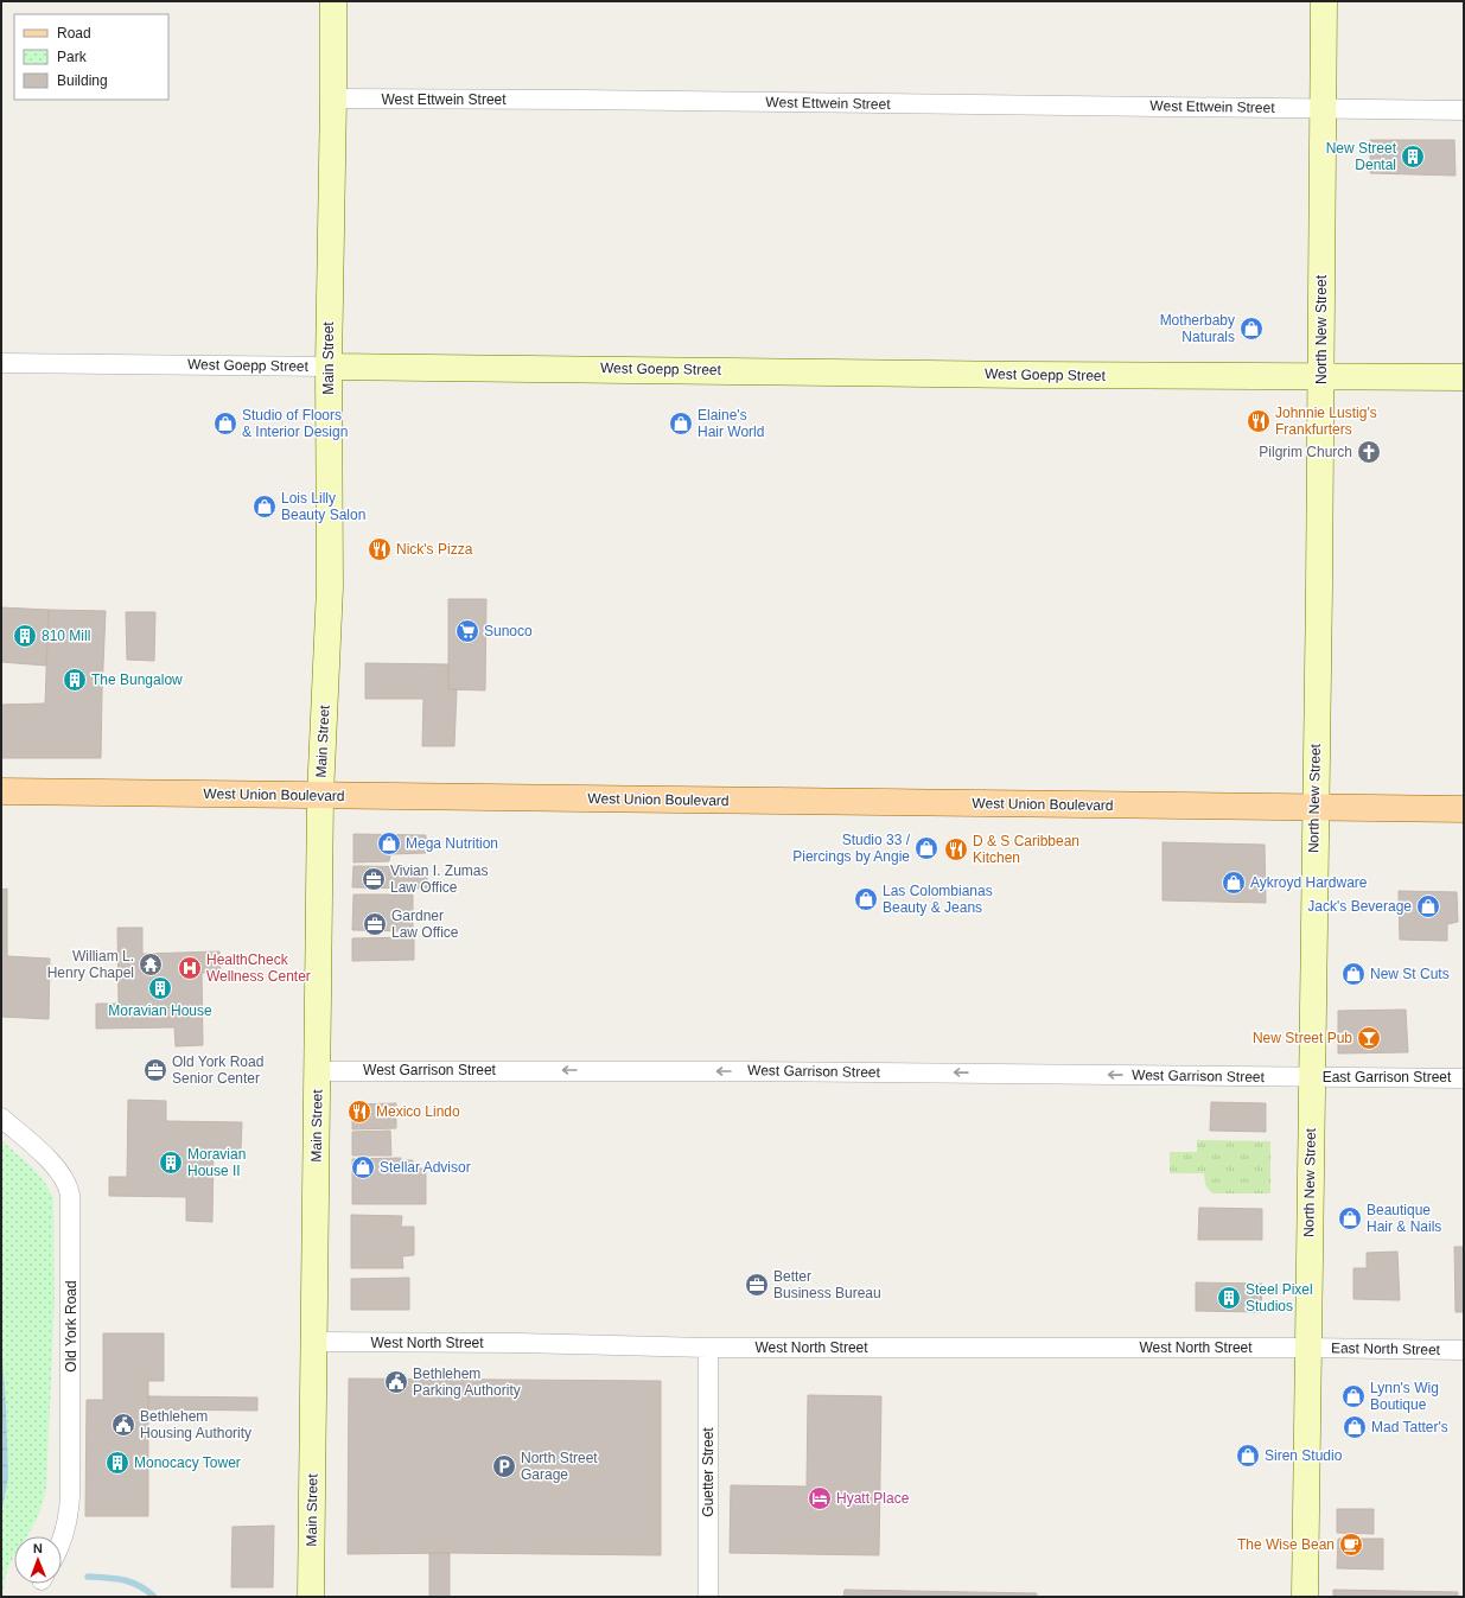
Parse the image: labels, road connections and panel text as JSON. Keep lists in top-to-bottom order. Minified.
{"streets":{"main road":["West Union Boulevard"],"street":["West Ettwein Street","North New Street","Main Street","West Goepp Street","West Garrison Street","East Garrison Street","Old York Road","West North Street","East North Street","Guetter Street"]},"crossings":[["West Ettwein Street","North New Street"],["West Ettwein Street","Main Street"],["North New Street","West Goepp Street"],["North New Street","West Union Boulevard"],["North New Street","West Garrison Street"],["North New Street","East Garrison Street"],["North New Street","West North Street"],["North New Street","East North Street"],["Main Street","West Goepp Street"],["Main Street","West Union Boulevard"],["Main Street","West Garrison Street"],["Main Street","West North Street"],["West Garrison Street","East Garrison Street"],["West North Street","East North Street"],["West North Street","Guetter Street"]],"one_way":["West Garrison Street"],"places":{"building":["New Street Dental","810 Mill","The Bungalow","Moravian House","Moravian House II","Steel Pixel Studios","Monocacy Tower"],"shop":["Motherbaby Naturals","Studio of Floors & Interior Design","Elaine's Hair World","Lois Lilly Beauty Salon","Mega Nutrition","Studio 33 / Piercings by Angie","Aykroyd Hardware","Las Colombianas Beauty & Jeans","Jack's Beverage","New St Cuts","Stellar Advisor","Beautique Hair & Nails","Lynn's Wig Boutique","Mad Tatter's","Siren Studio"],"restaurant":["Johnnie Lustig's Frankfurters","Nick's Pizza","D & S Caribbean Kitchen","Mexico Lindo"],"church":["Pilgrim Church"],"supermarket":["Sunoco"],"office":["Vivian I. Zumas Law Office","Gardner Law Office","Old York Road Senior Center","Better Business Bureau"],"temple":["William L. Henry Chapel"],"hospital":["HealthCheck Wellness Center"],"bar":["New Street Pub"],"public building":["Bethlehem Parking Authority","Bethlehem Housing Authority"],"parking":["North Street Garage"],"hotel":["Hyatt Place"],"cafe":["The Wise Bean"]},"legend":["Road","Park","Building"],"north":"top"}
